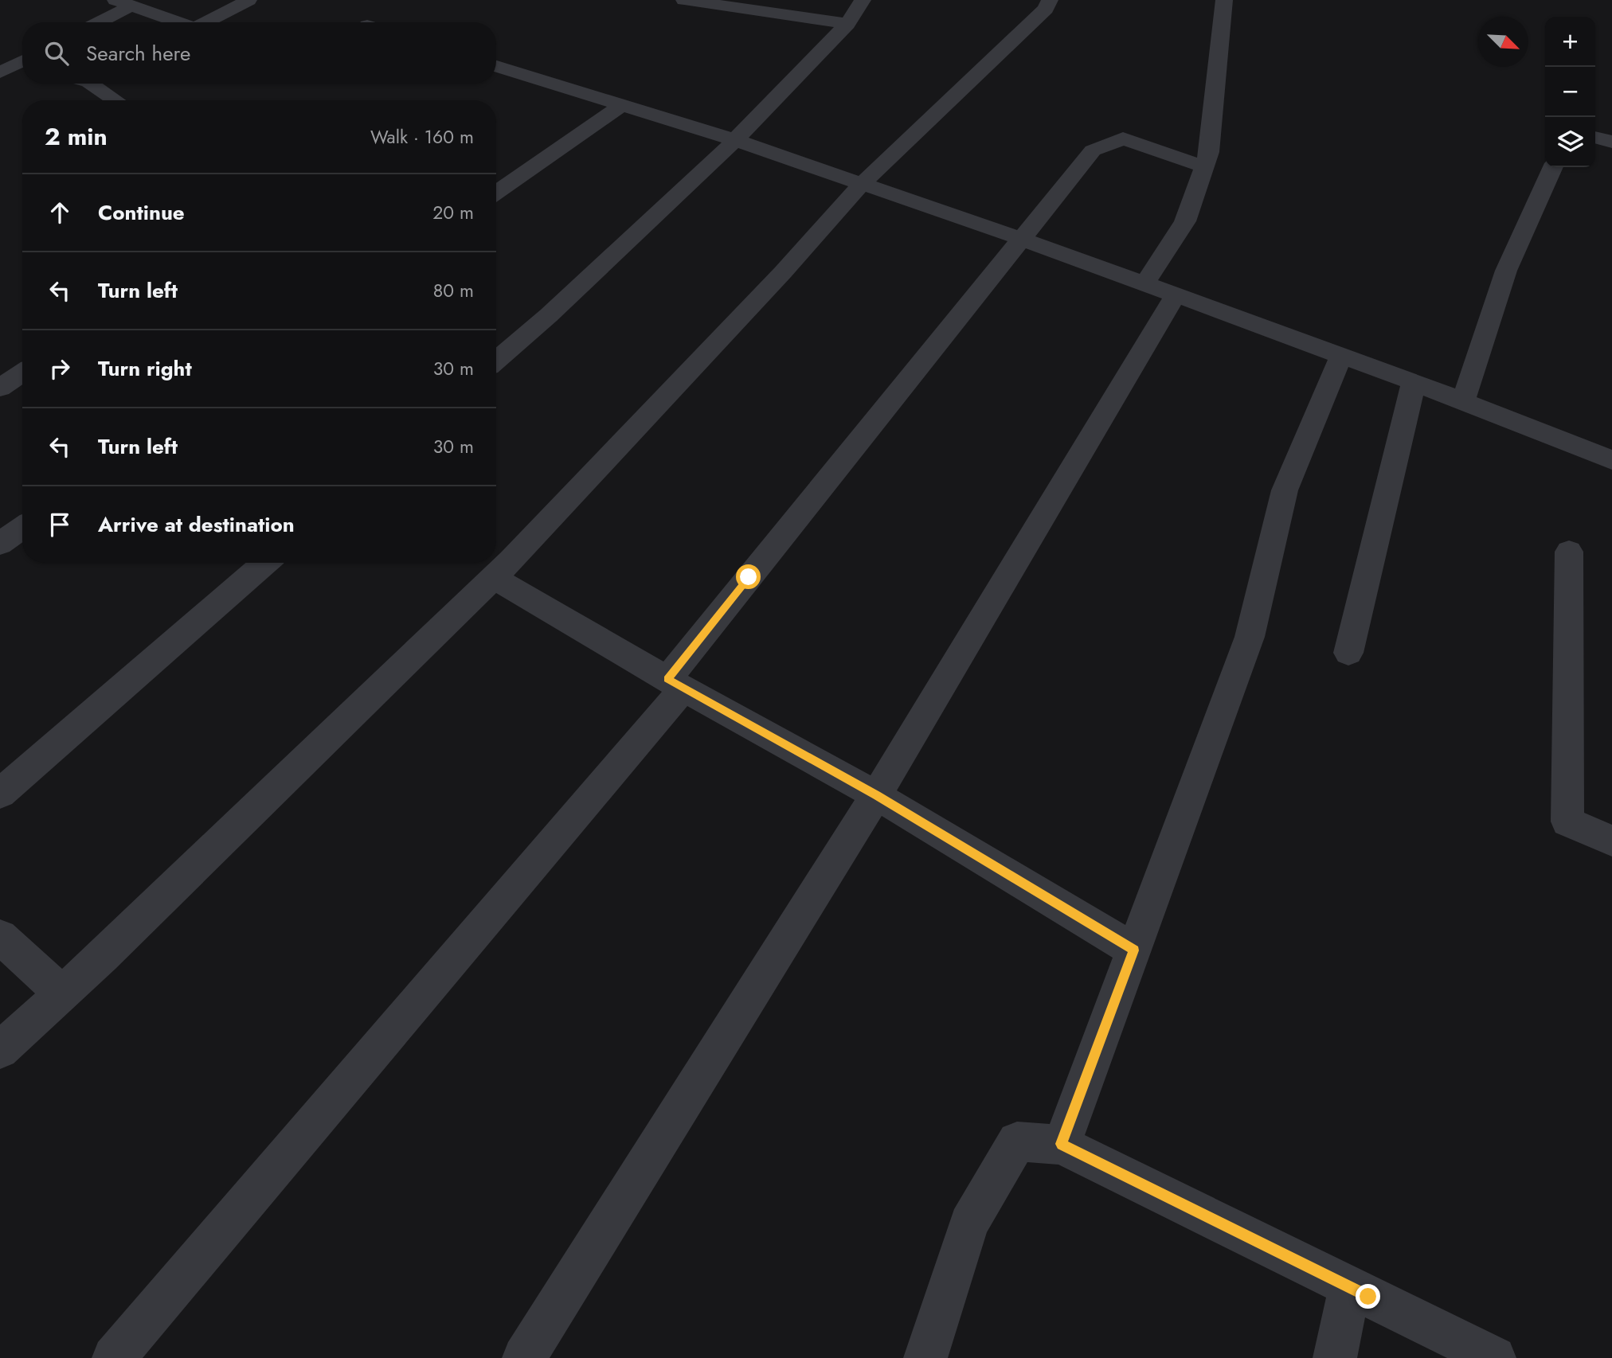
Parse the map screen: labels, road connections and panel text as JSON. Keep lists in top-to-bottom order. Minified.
{"north":"bottom right","page":{"map_buttons":["+","−"],"search":"Search here","heading":["2 min","Walk · 160 m"],"list":[["Continue","20 m"],["Turn left","80 m"],["Turn right","30 m"],["Turn left","30 m"],"Arrive at destination"]}}
